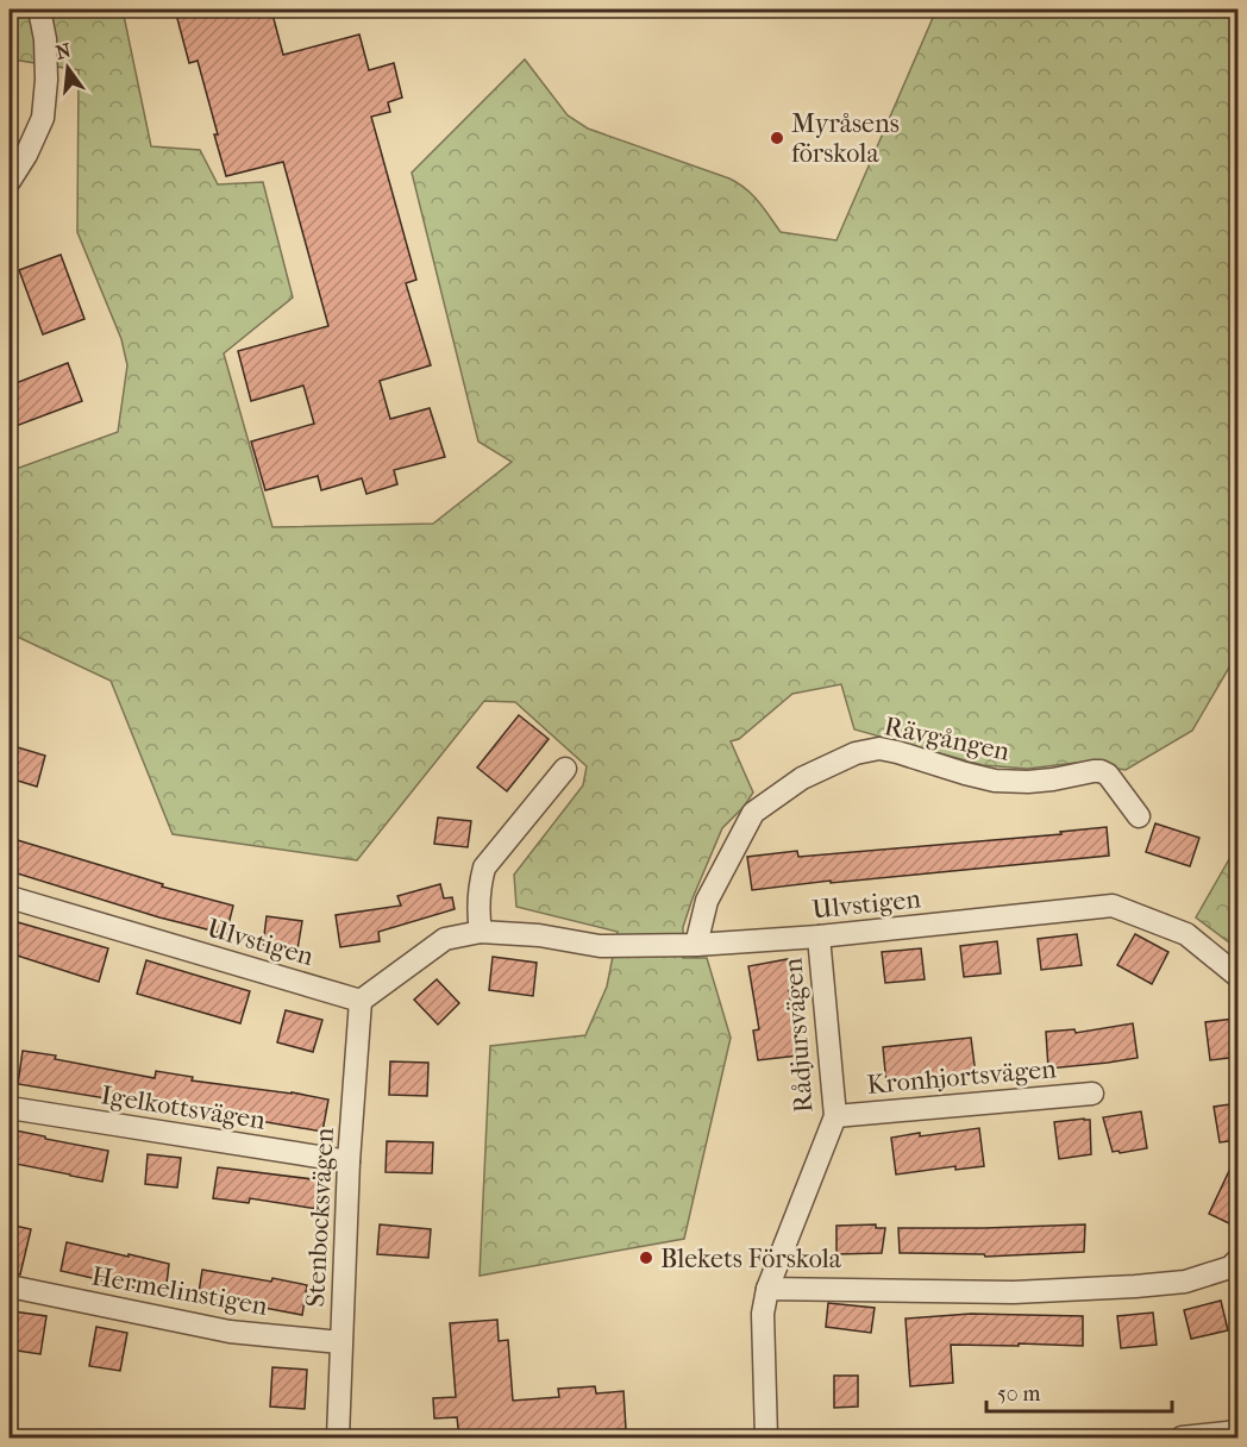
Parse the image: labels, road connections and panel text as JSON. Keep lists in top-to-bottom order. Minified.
{"streets":{"street":["Rävgången","Ulvstigen","Rådjursvägen","Kronhjortsvägen","Igelkottsvägen","Stenbocksvägen","Hermelinstigen"]},"crossings":[["Rävgången","Ulvstigen"],["Ulvstigen","Rådjursvägen"],["Ulvstigen","Stenbocksvägen"],["Rådjursvägen","Kronhjortsvägen"],["Igelkottsvägen","Stenbocksvägen"],["Stenbocksvägen","Hermelinstigen"]],"places":["Myråsens förskola","Blekets Förskola"],"scale_bar":"50 m","north":"top"}
